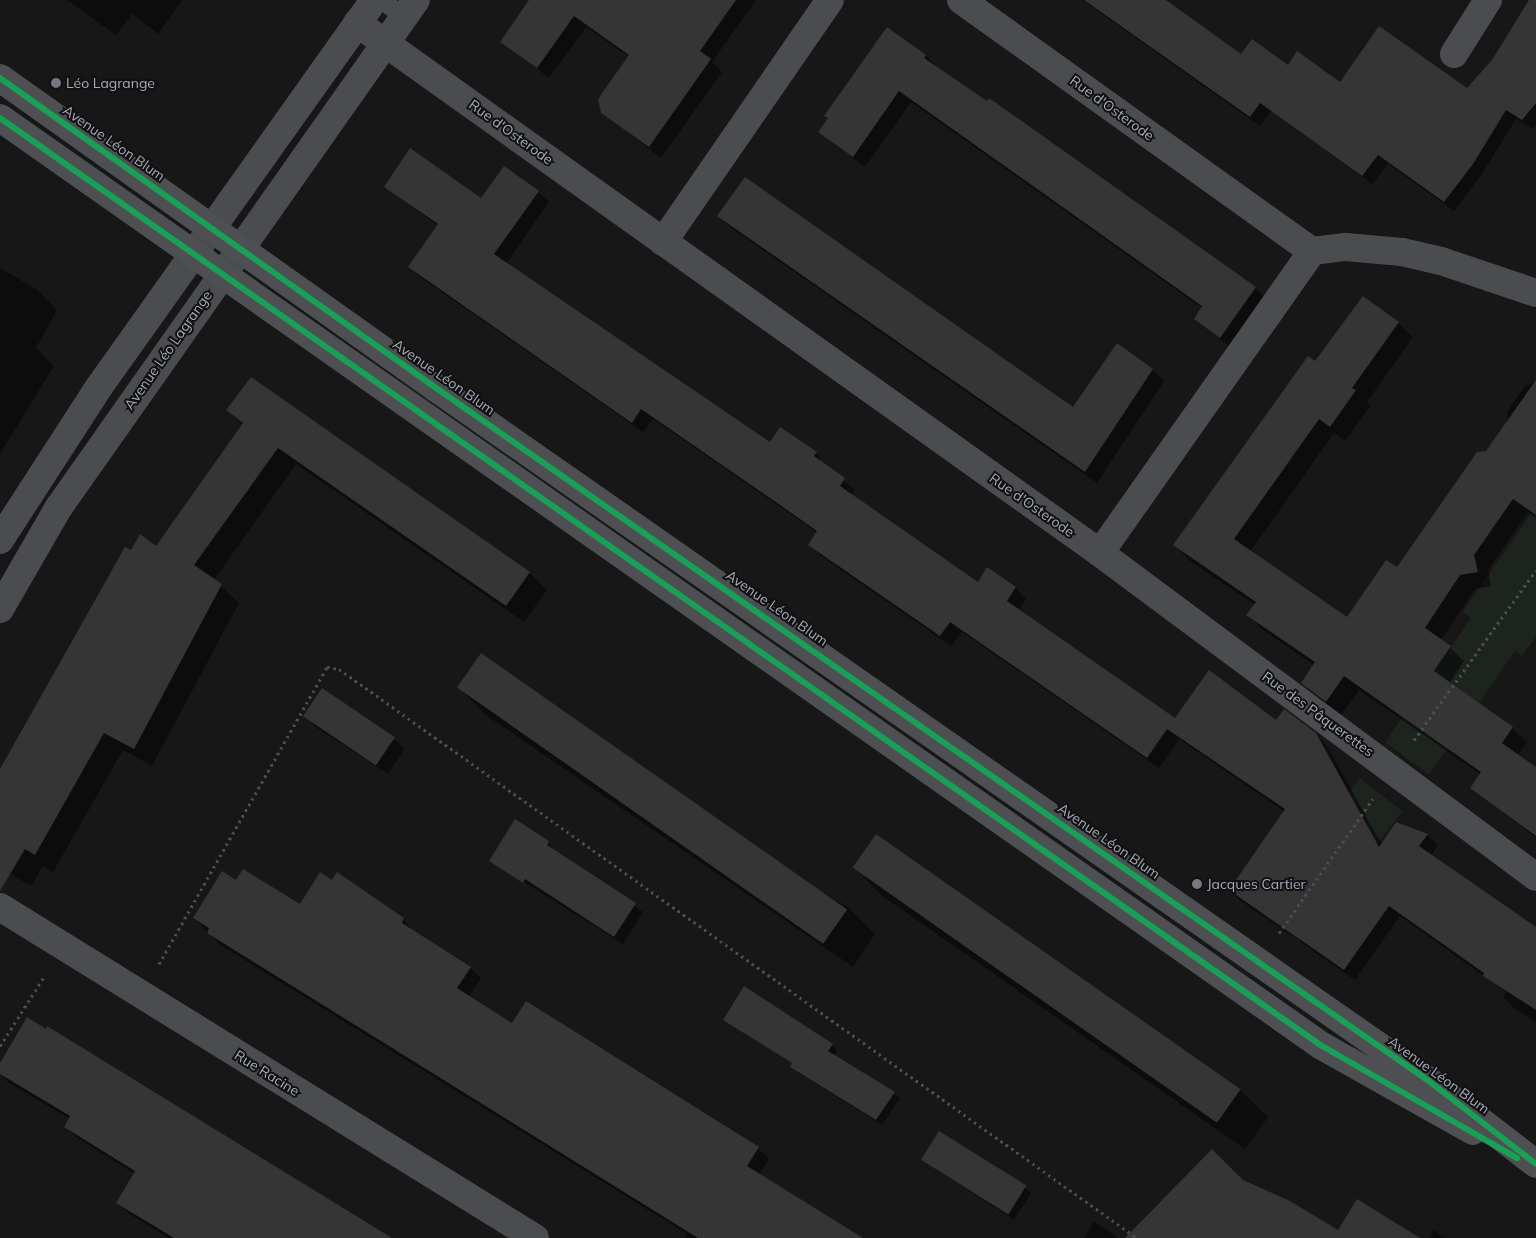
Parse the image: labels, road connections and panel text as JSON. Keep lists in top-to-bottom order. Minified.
{"streets":{"main road":["Avenue Léon Blum"],"street":["Rue d'Osterode","Avenue Léo Lagrange","Rue des Pâquerettes","Rue Racine"]},"crossings":[["Rue d'Osterode","Avenue Léo Lagrange"],["Rue d'Osterode","Rue des Pâquerettes"],["Avenue Léon Blum","Avenue Léo Lagrange"]],"places":["Léo Lagrange","Jacques Cartier"]}
